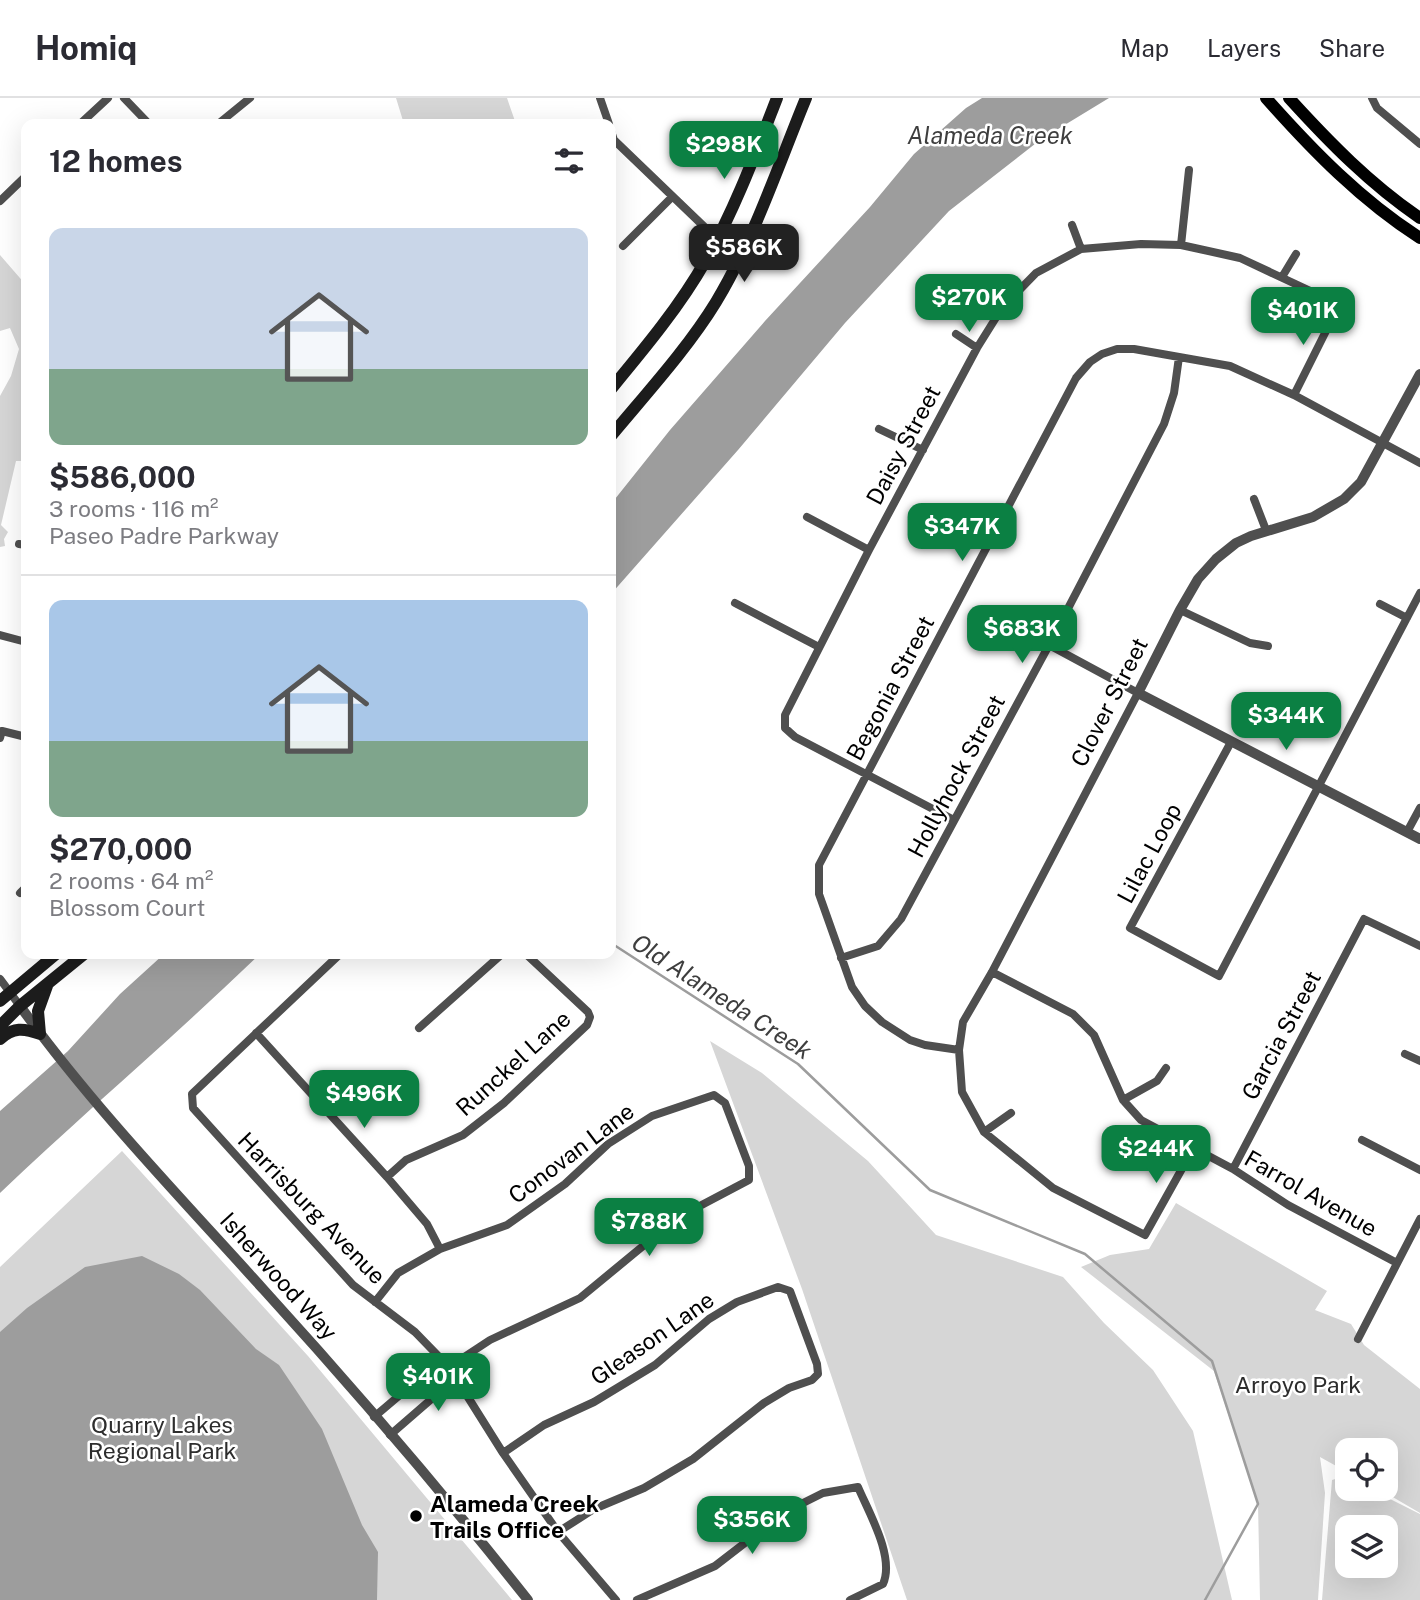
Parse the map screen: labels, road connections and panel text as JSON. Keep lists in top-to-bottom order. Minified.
{"streets":{"street":["Daisy Street","Begonia Street","Clover Street","Hollyhock Street","Lilac Loop","Garcia Street","Runckel Lane","Conovan Lane","Farrol Avenue","Harrisburg Avenue","Isherwood Way","Gleason Lane"]},"crossings":[["Daisy Street","Begonia Street"],["Begonia Street","Clover Street"],["Begonia Street","Hollyhock Street"],["Clover Street","Farrol Avenue"],["Garcia Street","Farrol Avenue"],["Conovan Lane","Harrisburg Avenue"],["Harrisburg Avenue","Gleason Lane"]],"water":["Alameda Creek","Old Alameda Creek"],"parks":["Arroyo Park","Quarry Lakes Regional Park"],"places":["Alameda Creek Trails Office"],"page":{"header":"Homiq","nav":["Map","Layers","Share"],"heading":"12 homes","price":["$298K","$586K","$270K","$401K","$347K","$683K","$344K","$496K","$244K","$788K","$401K","$356K"],"list":[{"name":"$586,000","note":"3 rooms · 116 m² · Paseo Padre Parkway"},{"name":"$270,000","note":"2 rooms · 64 m² · Blossom Court"}]}}
